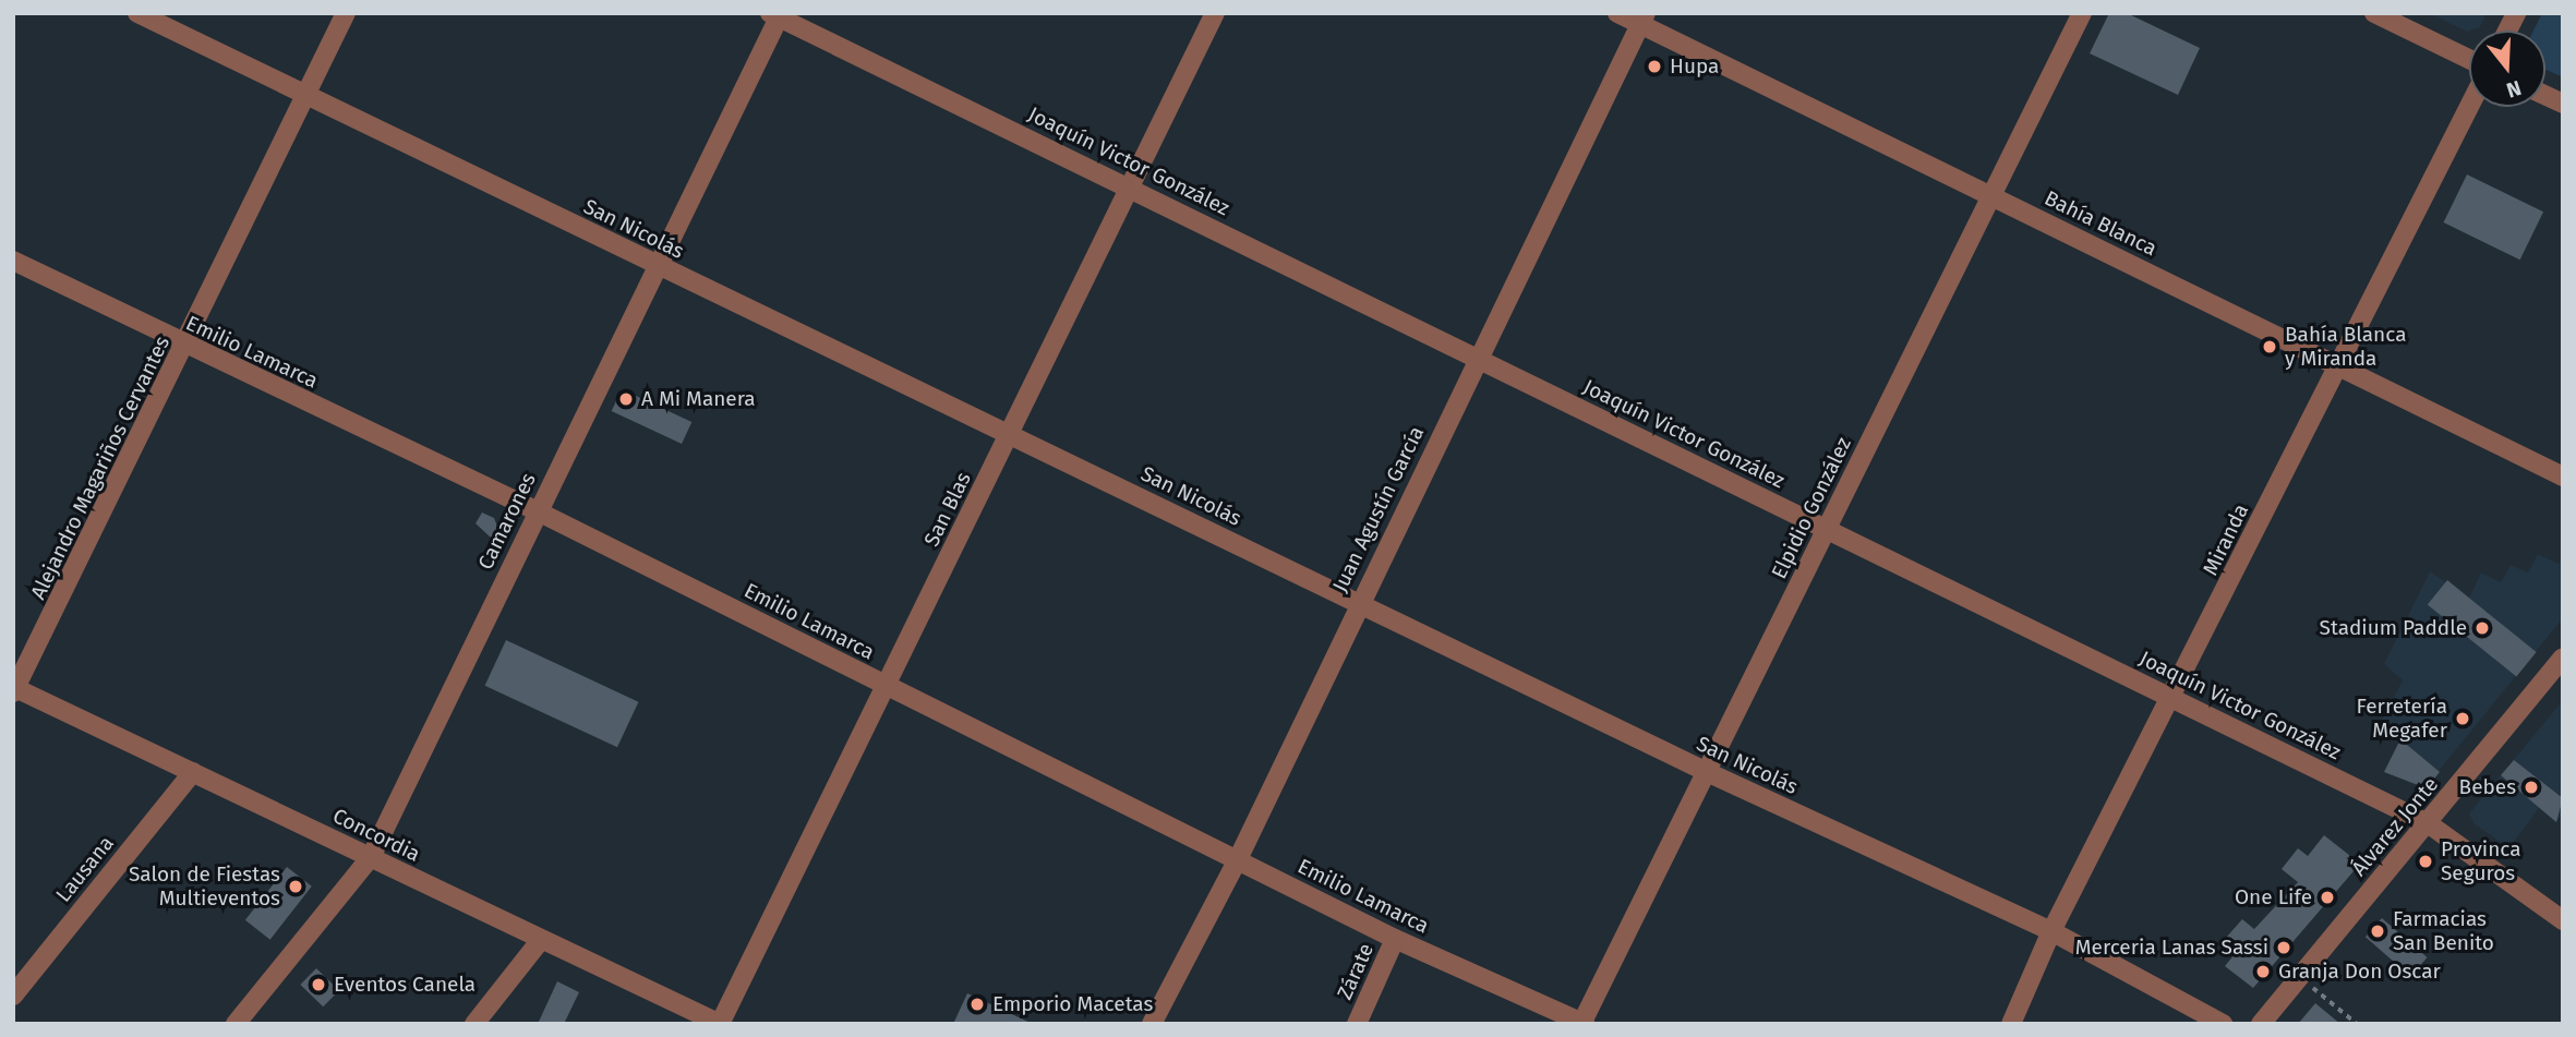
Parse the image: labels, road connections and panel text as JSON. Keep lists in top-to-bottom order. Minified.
{"streets":{"street":["Joaquín Victor González","Bahía Blanca","San Nicolás","Emilio Lamarca","Alejandro Magariños Cervantes","Elpidio González","San Blas","Juan Agustín García","Camarones","Miranda","Álvarez Jonte","Concordia","Lausana","Zárate"]},"crossings":[["Joaquín Victor González","Elpidio González"],["Joaquín Victor González","San Blas"],["Joaquín Victor González","Juan Agustín García"],["Joaquín Victor González","Camarones"],["Joaquín Victor González","Miranda"],["Joaquín Victor González","Álvarez Jonte"],["Bahía Blanca","Elpidio González"],["Bahía Blanca","Juan Agustín García"],["Bahía Blanca","Miranda"],["San Nicolás","Alejandro Magariños Cervantes"],["San Nicolás","Elpidio González"],["San Nicolás","San Blas"],["San Nicolás","Juan Agustín García"],["San Nicolás","Camarones"],["San Nicolás","Miranda"],["Emilio Lamarca","Alejandro Magariños Cervantes"],["Emilio Lamarca","Elpidio González"],["Emilio Lamarca","San Blas"],["Emilio Lamarca","Juan Agustín García"],["Emilio Lamarca","Camarones"],["Emilio Lamarca","Zárate"],["Alejandro Magariños Cervantes","Concordia"],["San Blas","Concordia"],["Camarones","Concordia"],["Concordia","Lausana"]],"places":["Hupa","Bahía Blanca y Miranda","A Mi Manera","Stadium Paddle","Ferretería Megafer","Bebes","Provinca Seguros","Salon de Fiestas Multieventos","One Life","Farmacias San Benito","Merceria Lanas Sassi","Granja Don Oscar","Eventos Canela","Emporio Macetas"],"north":"bottom"}
